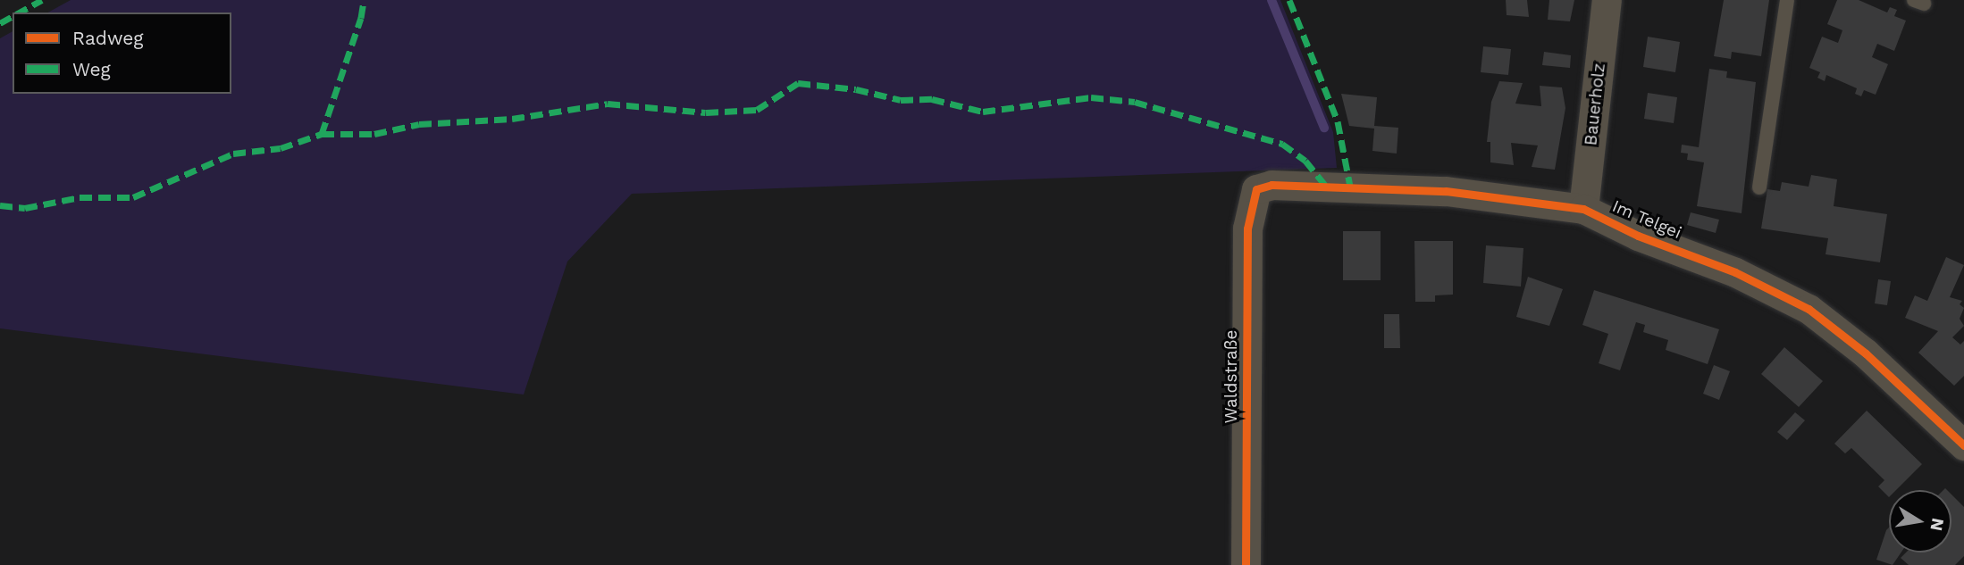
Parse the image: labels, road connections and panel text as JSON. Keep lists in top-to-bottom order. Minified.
{"streets":{"street":["Bauerholz","Im Telgei","Waldstraße"]},"crossings":[["Bauerholz","Im Telgei"],["Im Telgei","Waldstraße"]],"legend":["Radweg","Weg"],"north":"right"}
